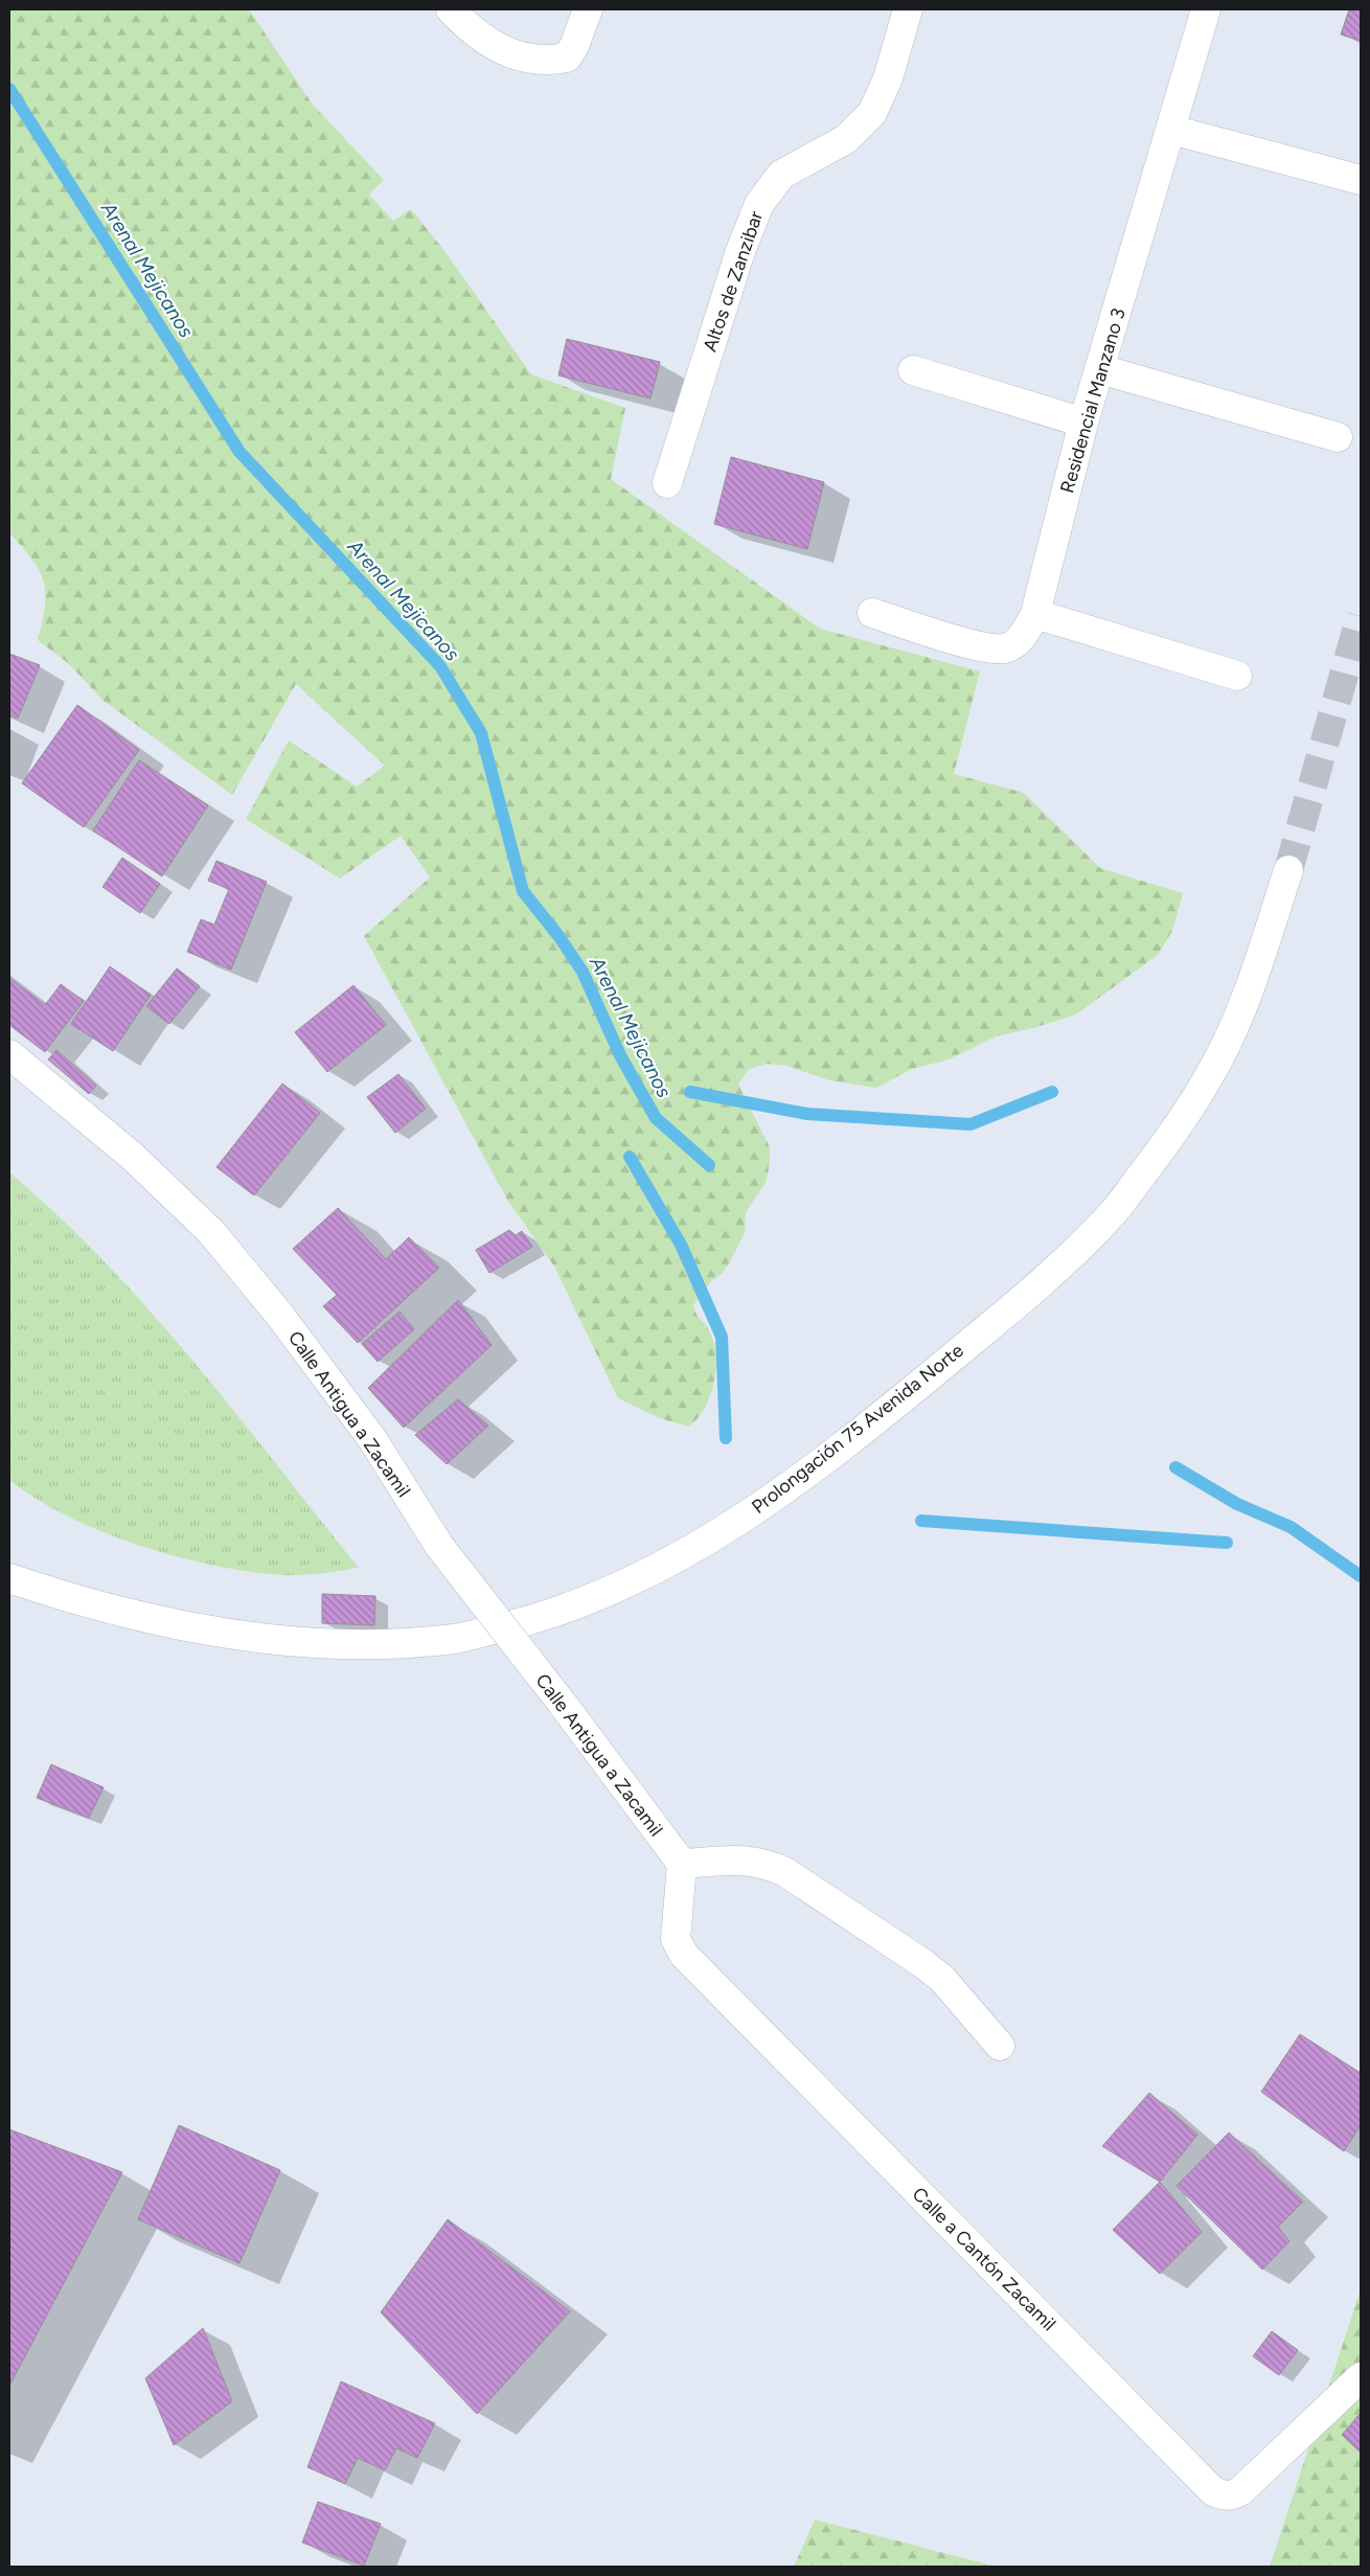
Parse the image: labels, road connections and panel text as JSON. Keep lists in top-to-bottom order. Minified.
{"streets":{"street":["Altos de Zanzibar","Residencial Manzano 3","Calle Antigua a Zacamil","Prolongación 75 Avenida Norte","Calle a Cantón Zacamil"]},"crossings":[["Calle Antigua a Zacamil","Calle a Cantón Zacamil"]],"water":["Arenal Mejicanos"]}
